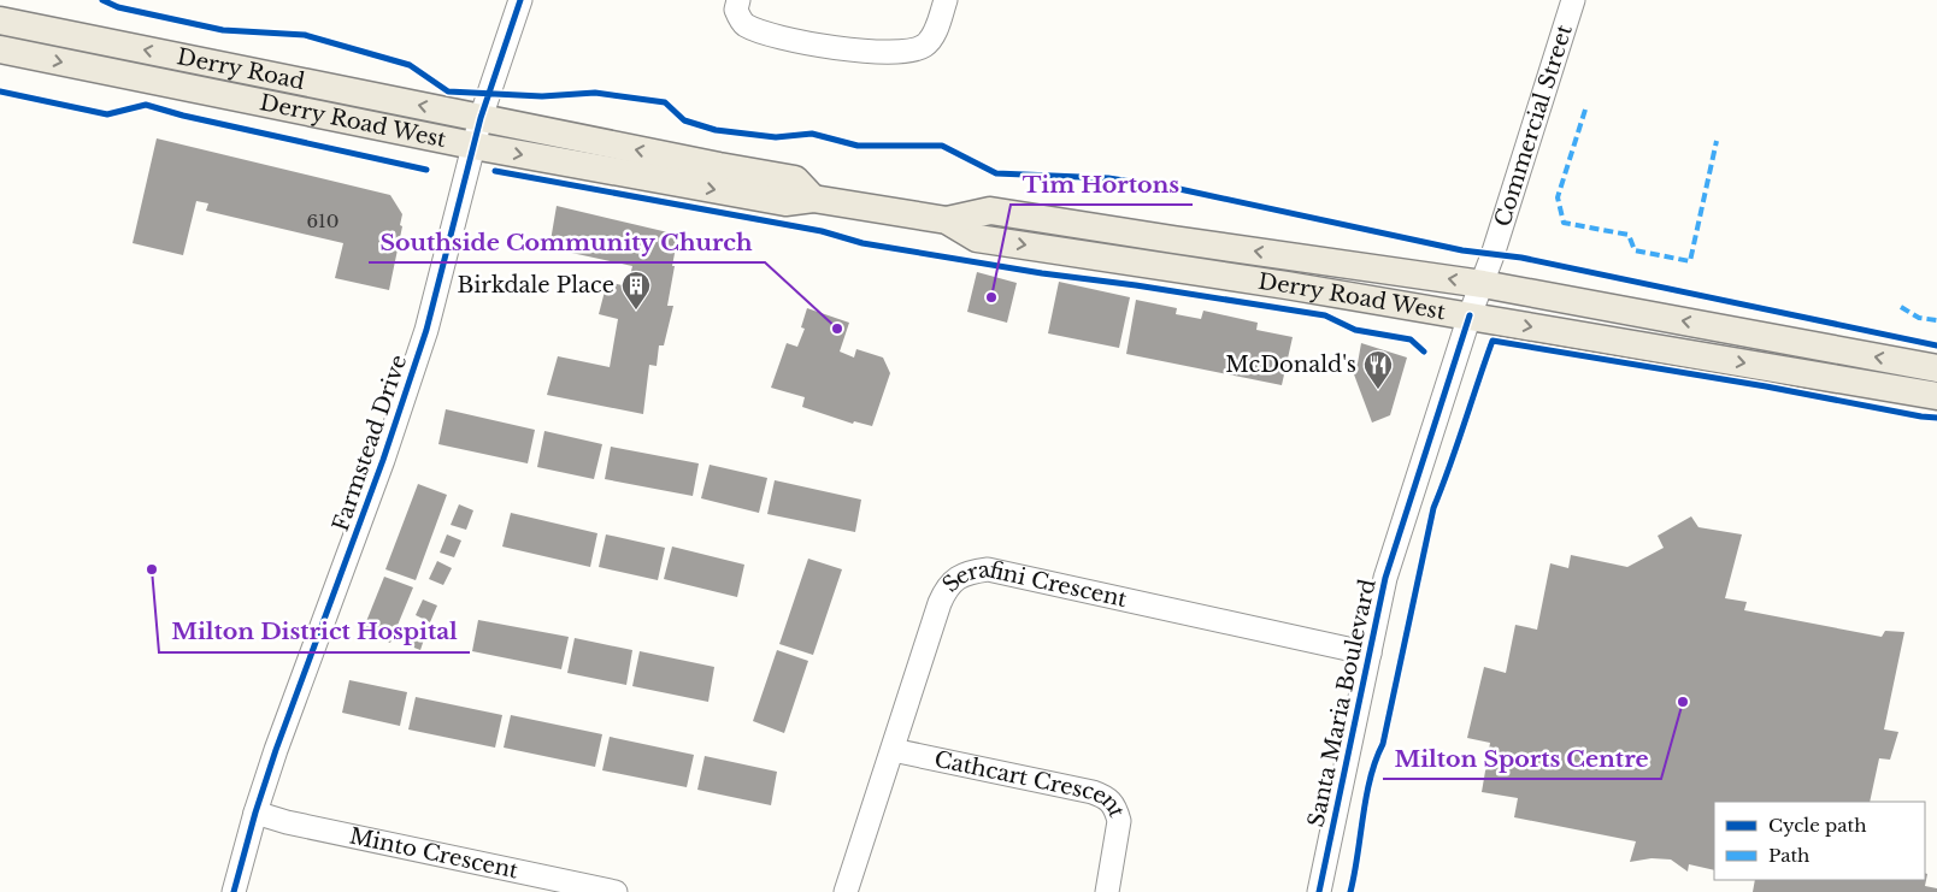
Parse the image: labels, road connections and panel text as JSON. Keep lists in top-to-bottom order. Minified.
{"streets":{"main road":["Derry Road","Derry Road West"],"street":["Commercial Street","Farmstead Drive","Serafini Crescent","Santa Maria Boulevard","Cathcart Crescent","Minto Crescent"]},"crossings":[["Derry Road","Farmstead Drive"],["Derry Road West","Commercial Street"],["Derry Road West","Farmstead Drive"],["Derry Road West","Santa Maria Boulevard"],["Commercial Street","Santa Maria Boulevard"],["Farmstead Drive","Minto Crescent"],["Serafini Crescent","Santa Maria Boulevard"],["Serafini Crescent","Cathcart Crescent"]],"one_way":["Derry Road"],"places":{"other":["Tim Hortons","Southside Community Church","Milton District Hospital","Milton Sports Centre"],"building":["Birkdale Place"],"restaurant":["McDonald's"]},"house_numbers":["610"],"legend":["Cycle path","Path"]}
